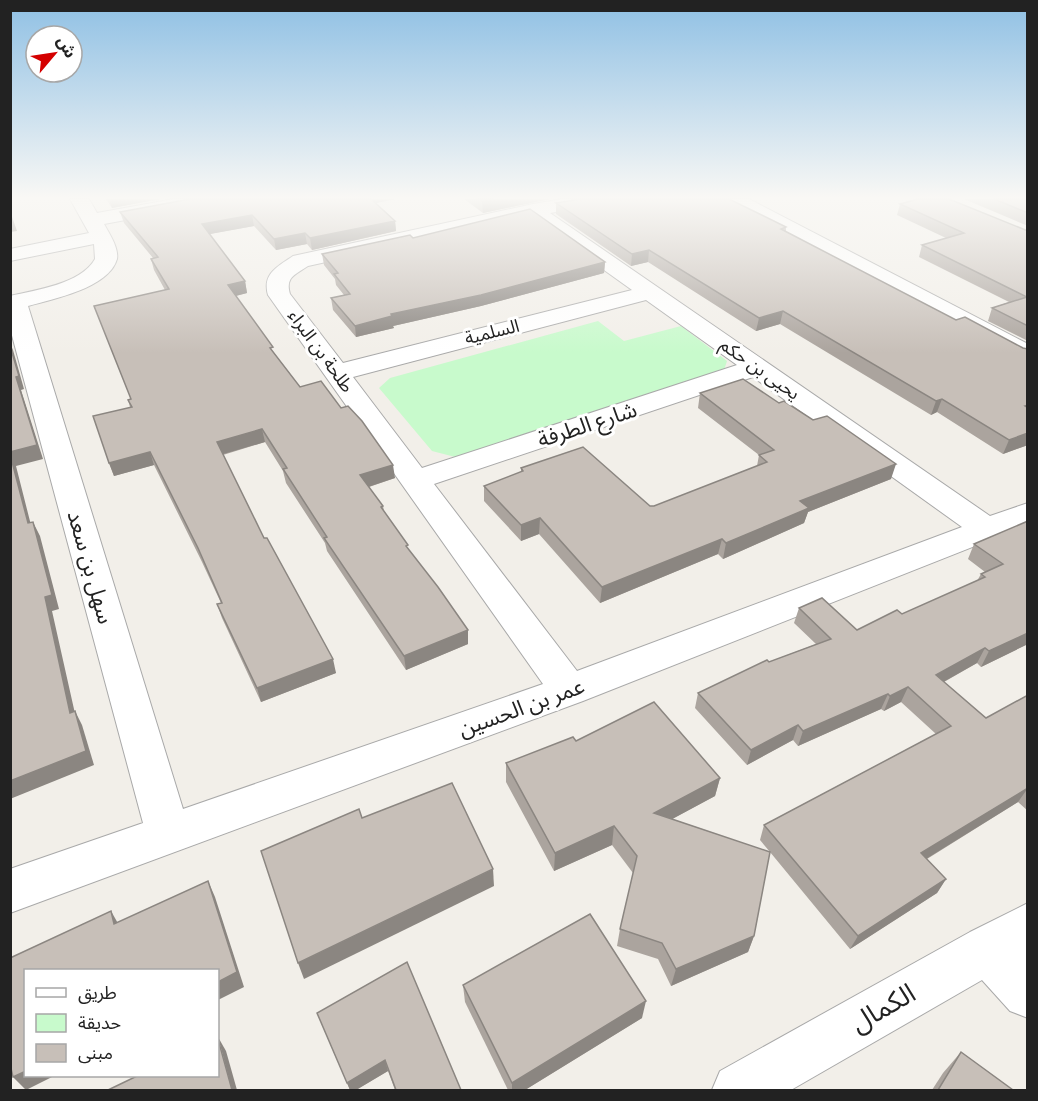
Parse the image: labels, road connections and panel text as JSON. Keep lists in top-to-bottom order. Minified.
{"streets":{"street":["السلمية","طلحة بن البراء","يحيى بن حكم","شارع الطرفة","سهل بن سعد","عمر بن الحسين","الكمال"]},"crossings":[["السلمية","طلحة بن البراء"],["السلمية","يحيى بن حكم"],["طلحة بن البراء","شارع الطرفة"],["طلحة بن البراء","عمر بن الحسين"],["يحيى بن حكم","شارع الطرفة"],["يحيى بن حكم","عمر بن الحسين"],["سهل بن سعد","عمر بن الحسين"]],"legend":["طريق","حديقة","مبنى"],"north":"top right"}
